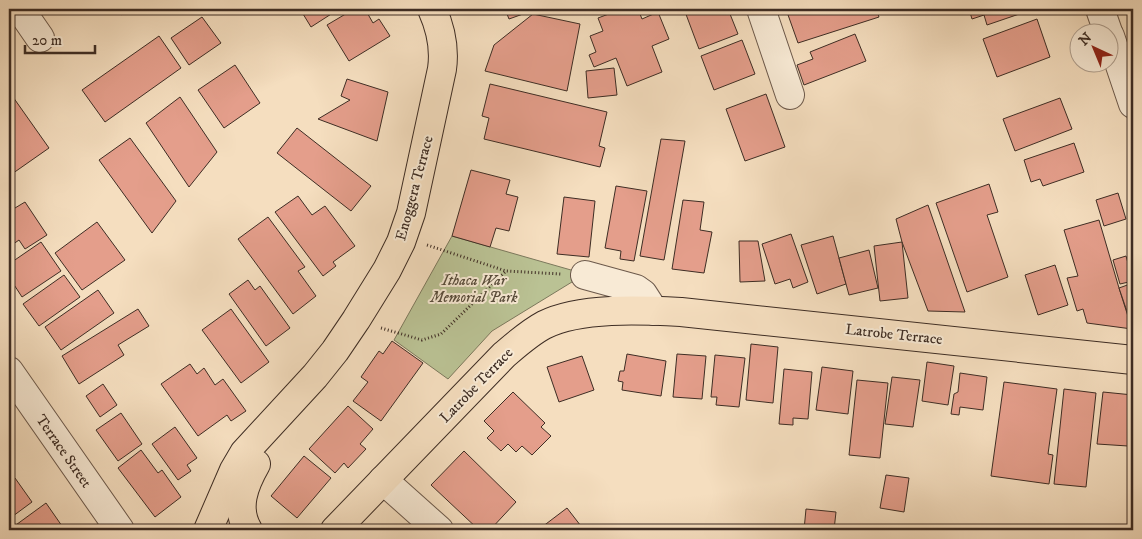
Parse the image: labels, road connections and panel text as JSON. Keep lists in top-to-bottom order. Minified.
{"streets":{"main road":["Enoggera Terrace","Latrobe Terrace"],"street":["Terrace Street"]},"parks":["Ithaca War Memorial Park"],"scale_bar":"20 m","north":"top left"}
